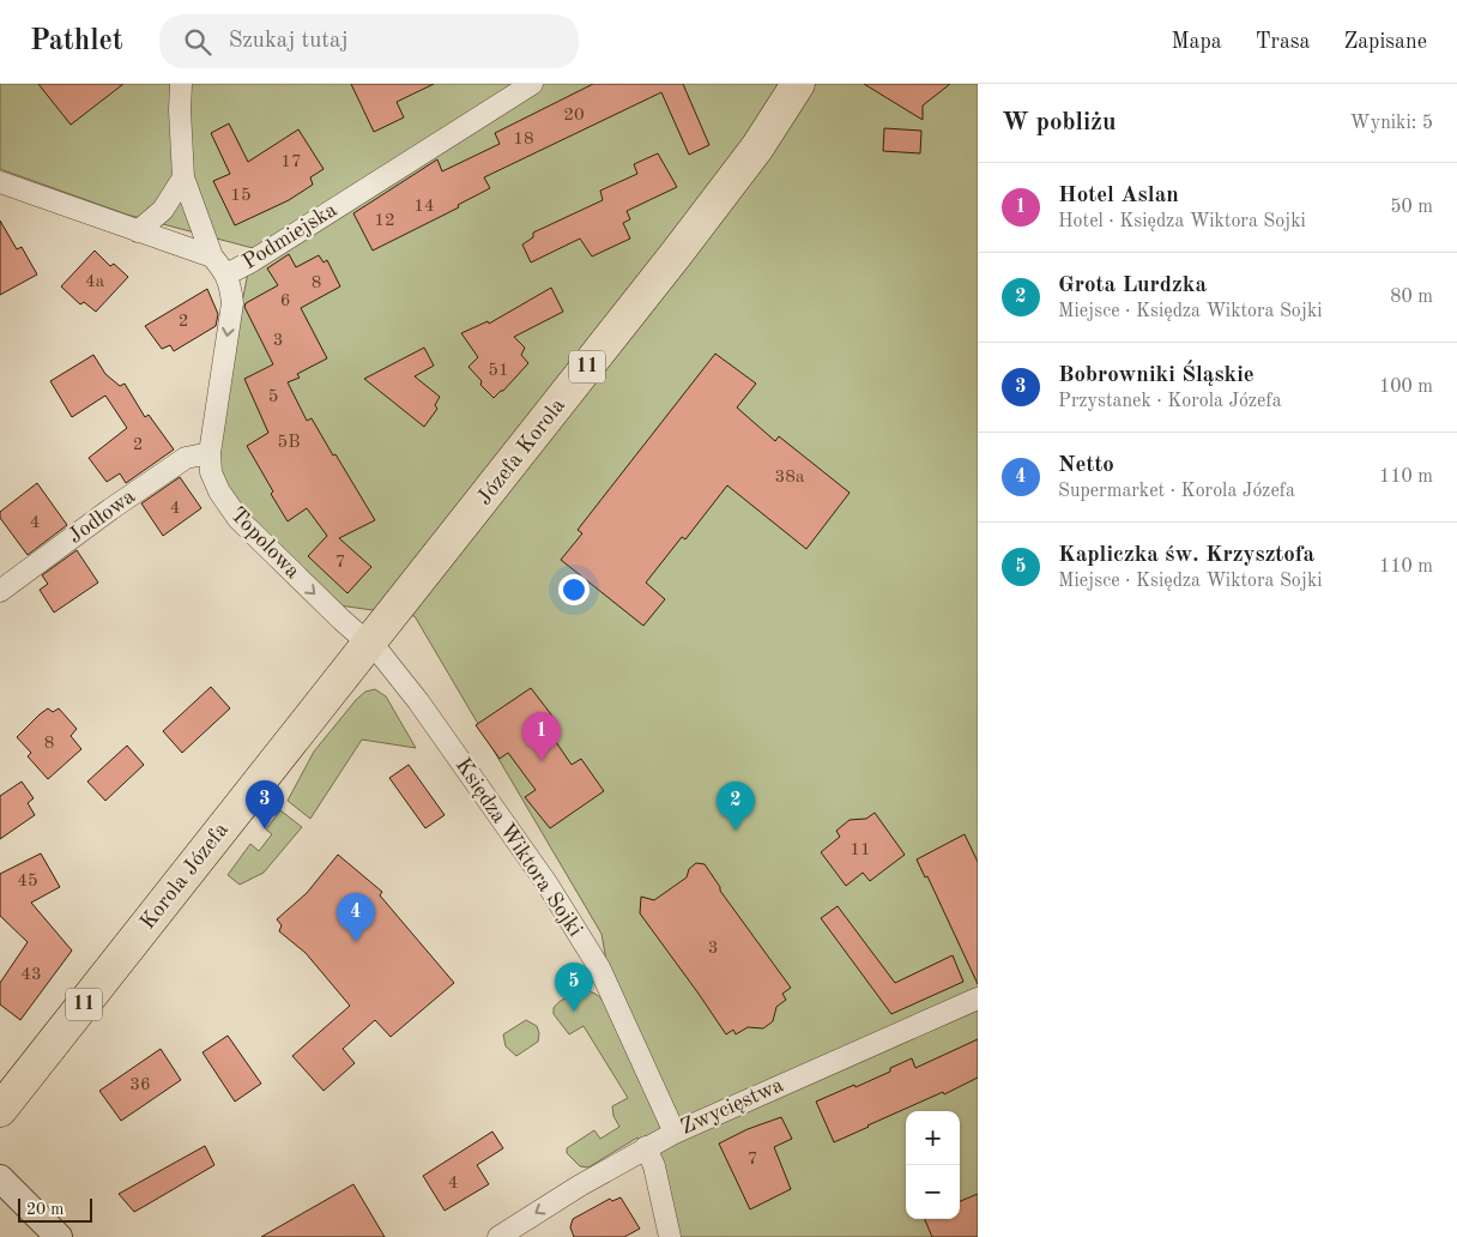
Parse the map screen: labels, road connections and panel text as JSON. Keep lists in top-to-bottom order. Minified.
{"streets":{"highway":["11","Józefa Korola","Korola Józefa"],"street":["Podmiejska","Jodłowa","Topolowa","Księdza Wiktora Sojki","Zwycięstwa"]},"crossings":[["Podmiejska","Topolowa"],["Józefa Korola","Topolowa"],["Józefa Korola","Księdza Wiktora Sojki"],["Józefa Korola","Korola Józefa"],["Jodłowa","Topolowa"],["Topolowa","Księdza Wiktora Sojki"],["Topolowa","Korola Józefa"],["Księdza Wiktora Sojki","Korola Józefa"],["Księdza Wiktora Sojki","Zwycięstwa"]],"one_way":["Topolowa"],"house_numbers":["20","18","17","15","14","12","4a","8","6","2","3","51","5","5B","2","38a","4","4","7","8","11","45","3","43","36","7","4"],"scale_bar":"20 m","page":{"header":"Pathlet","search":"Szukaj tutaj","nav":["Mapa","Trasa","Zapisane"],"heading":["W pobliżu","Wyniki: 5"],"list":[{"mark":"1","name":"Hotel Aslan","note":"Hotel · Księdza Wiktora Sojki","value":"50 m"},{"mark":"2","name":"Grota Lurdzka","note":"Miejsce · Księdza Wiktora Sojki","value":"80 m"},{"mark":"3","name":"Bobrowniki Śląskie","note":"Przystanek · Korola Józefa","value":"100 m"},{"mark":"4","name":"Netto","note":"Supermarket · Korola Józefa","value":"110 m"},{"mark":"5","name":"Kapliczka św. Krzysztofa","note":"Miejsce · Księdza Wiktora Sojki","value":"110 m"}],"pins":["1","3","2","4","5"],"map_buttons":["+","−"],"scale":"20 m"}}
